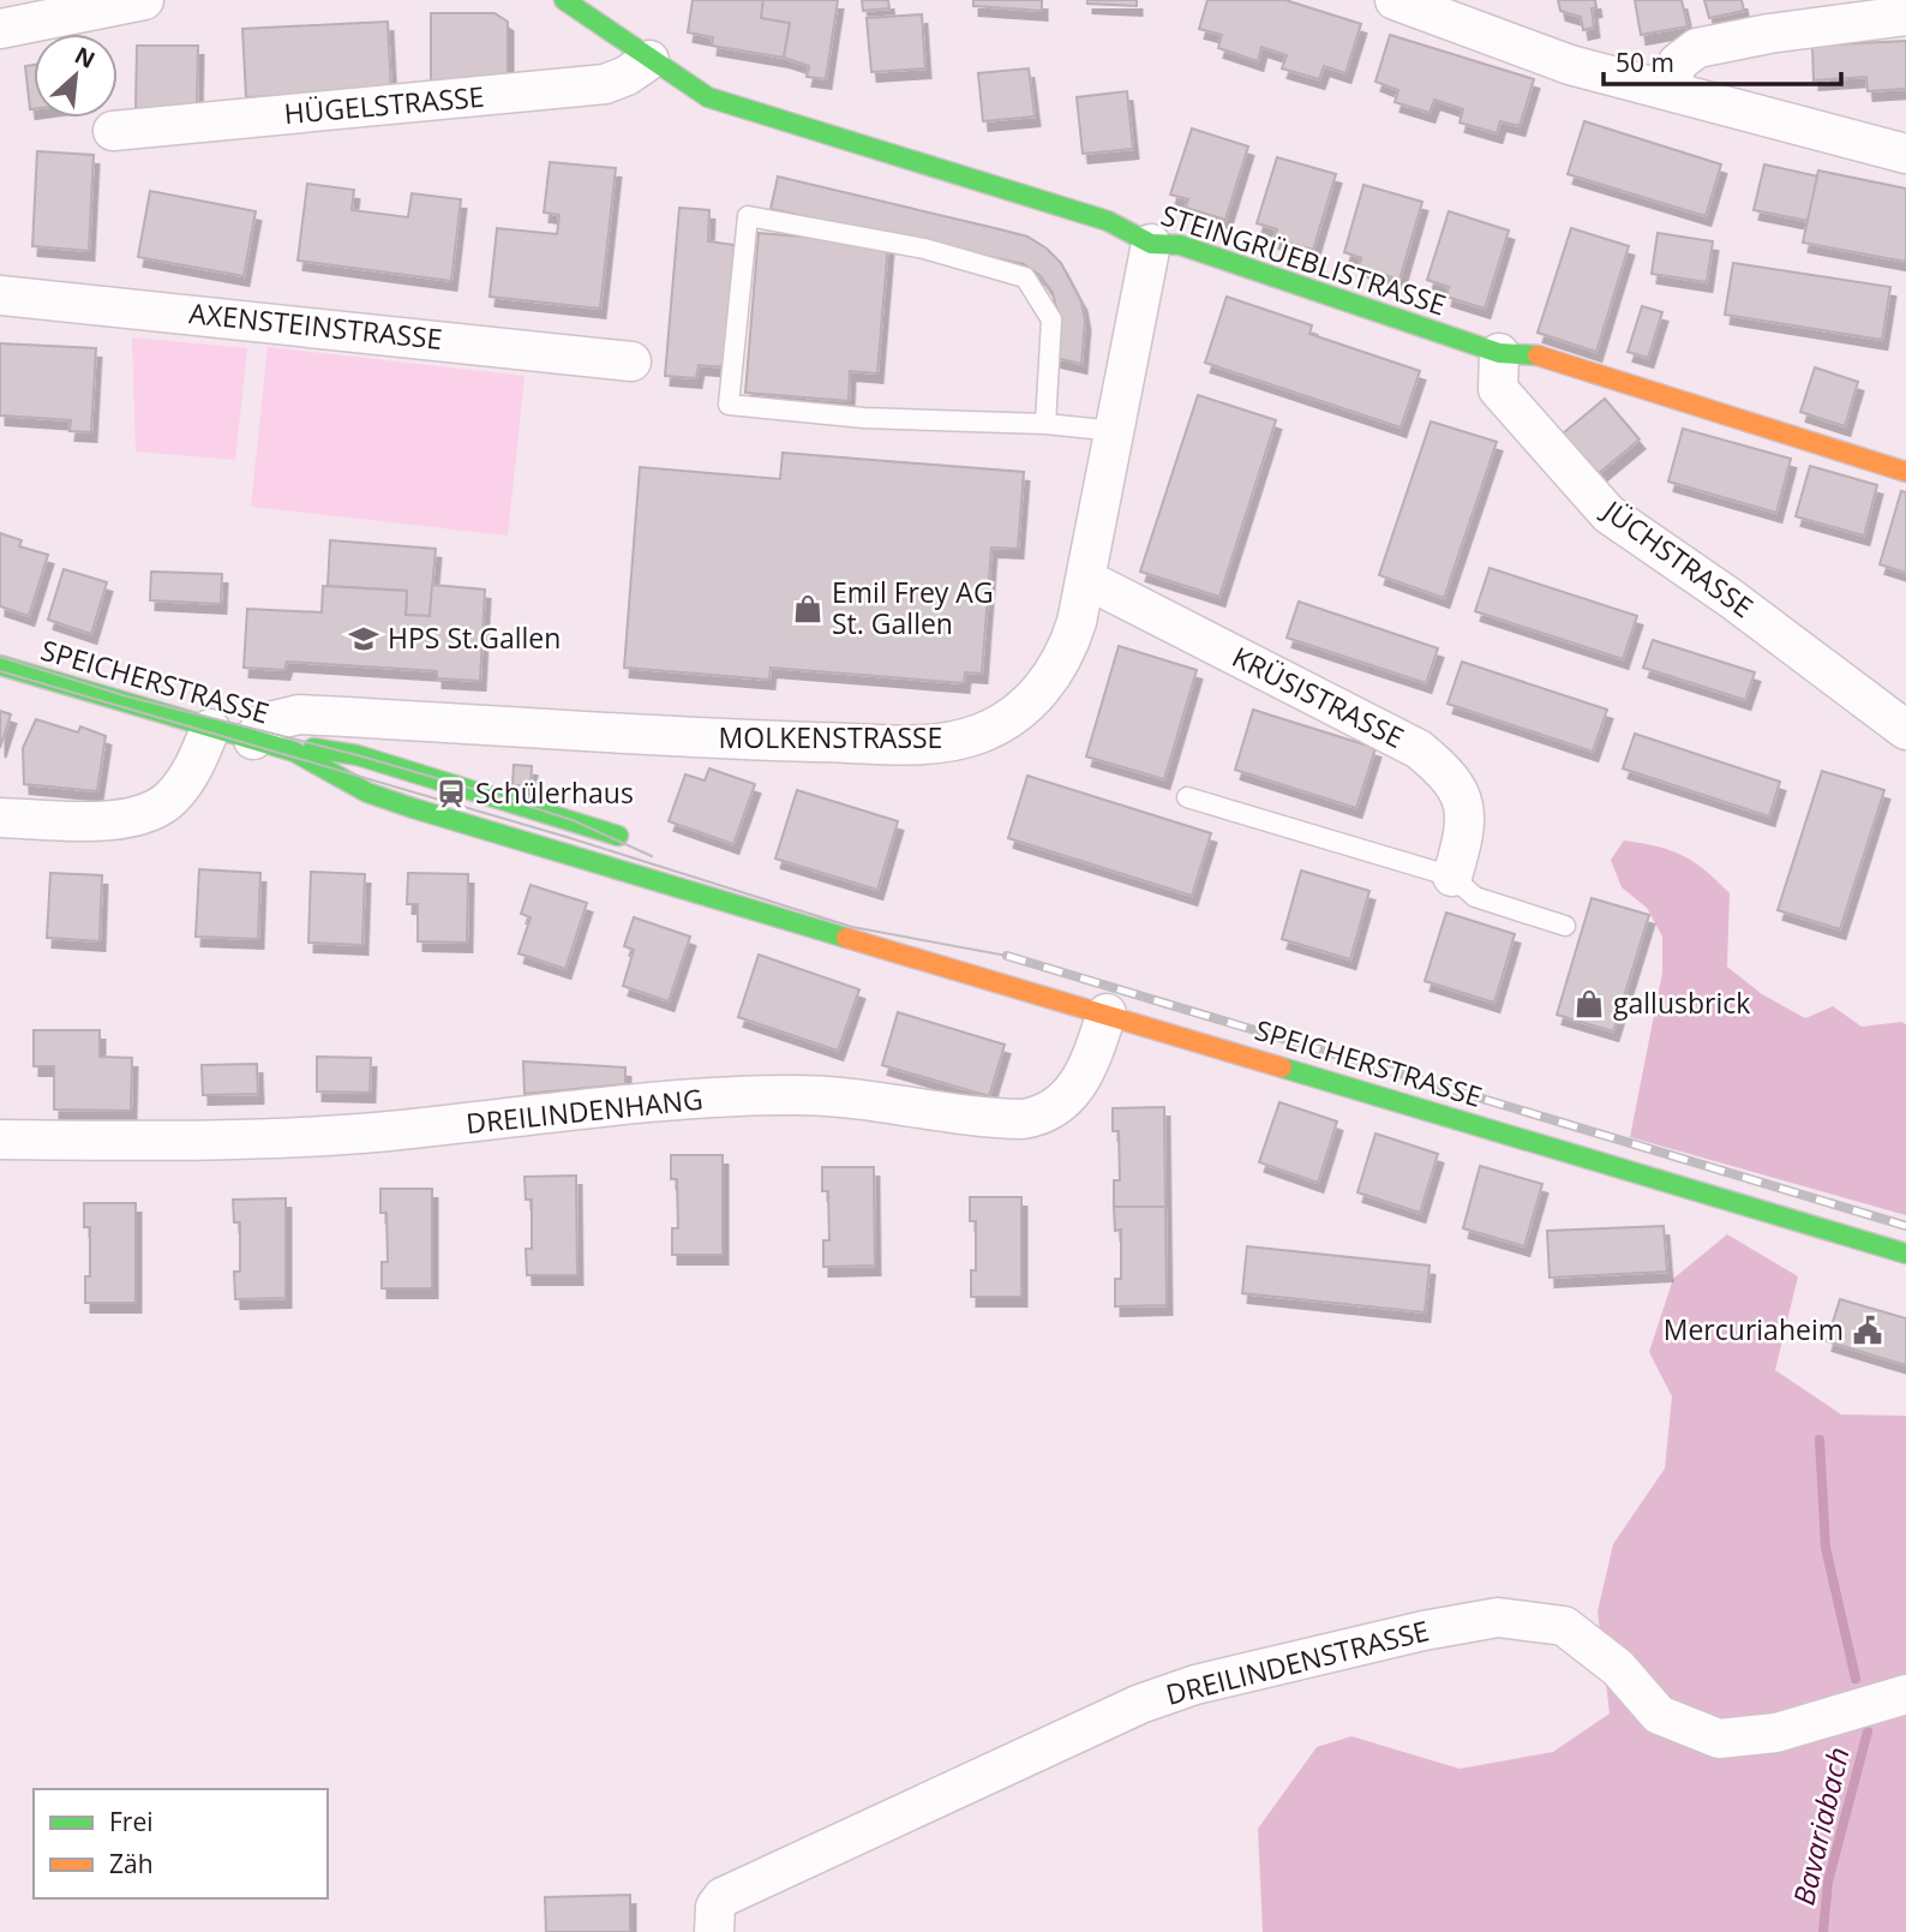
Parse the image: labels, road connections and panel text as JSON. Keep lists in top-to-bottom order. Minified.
{"streets":{"main road":["STEINGRÜEBLISTRASSE","SPEICHERSTRASSE"],"street":["HÜGELSTRASSE","AXENSTEINSTRASSE","JÜCHSTRASSE","KRÜSISTRASSE","MOLKENSTRASSE","DREILINDENHANG","DREILINDENSTRASSE"]},"crossings":[["HÜGELSTRASSE","STEINGRÜEBLISTRASSE"],["STEINGRÜEBLISTRASSE","JÜCHSTRASSE"],["STEINGRÜEBLISTRASSE","MOLKENSTRASSE"],["SPEICHERSTRASSE","MOLKENSTRASSE"],["SPEICHERSTRASSE","DREILINDENHANG"],["KRÜSISTRASSE","MOLKENSTRASSE"]],"water":["Bavariabach"],"places":{"shop":["Emil Frey AG St. Gallen","gallusbrick"],"school or university":["HPS St.Gallen"],"station":["Schülerhaus"],"public building":["Mercuriaheim"]},"legend":["Frei","Zäh"],"scale_bar":"50 m","north":"top right"}
